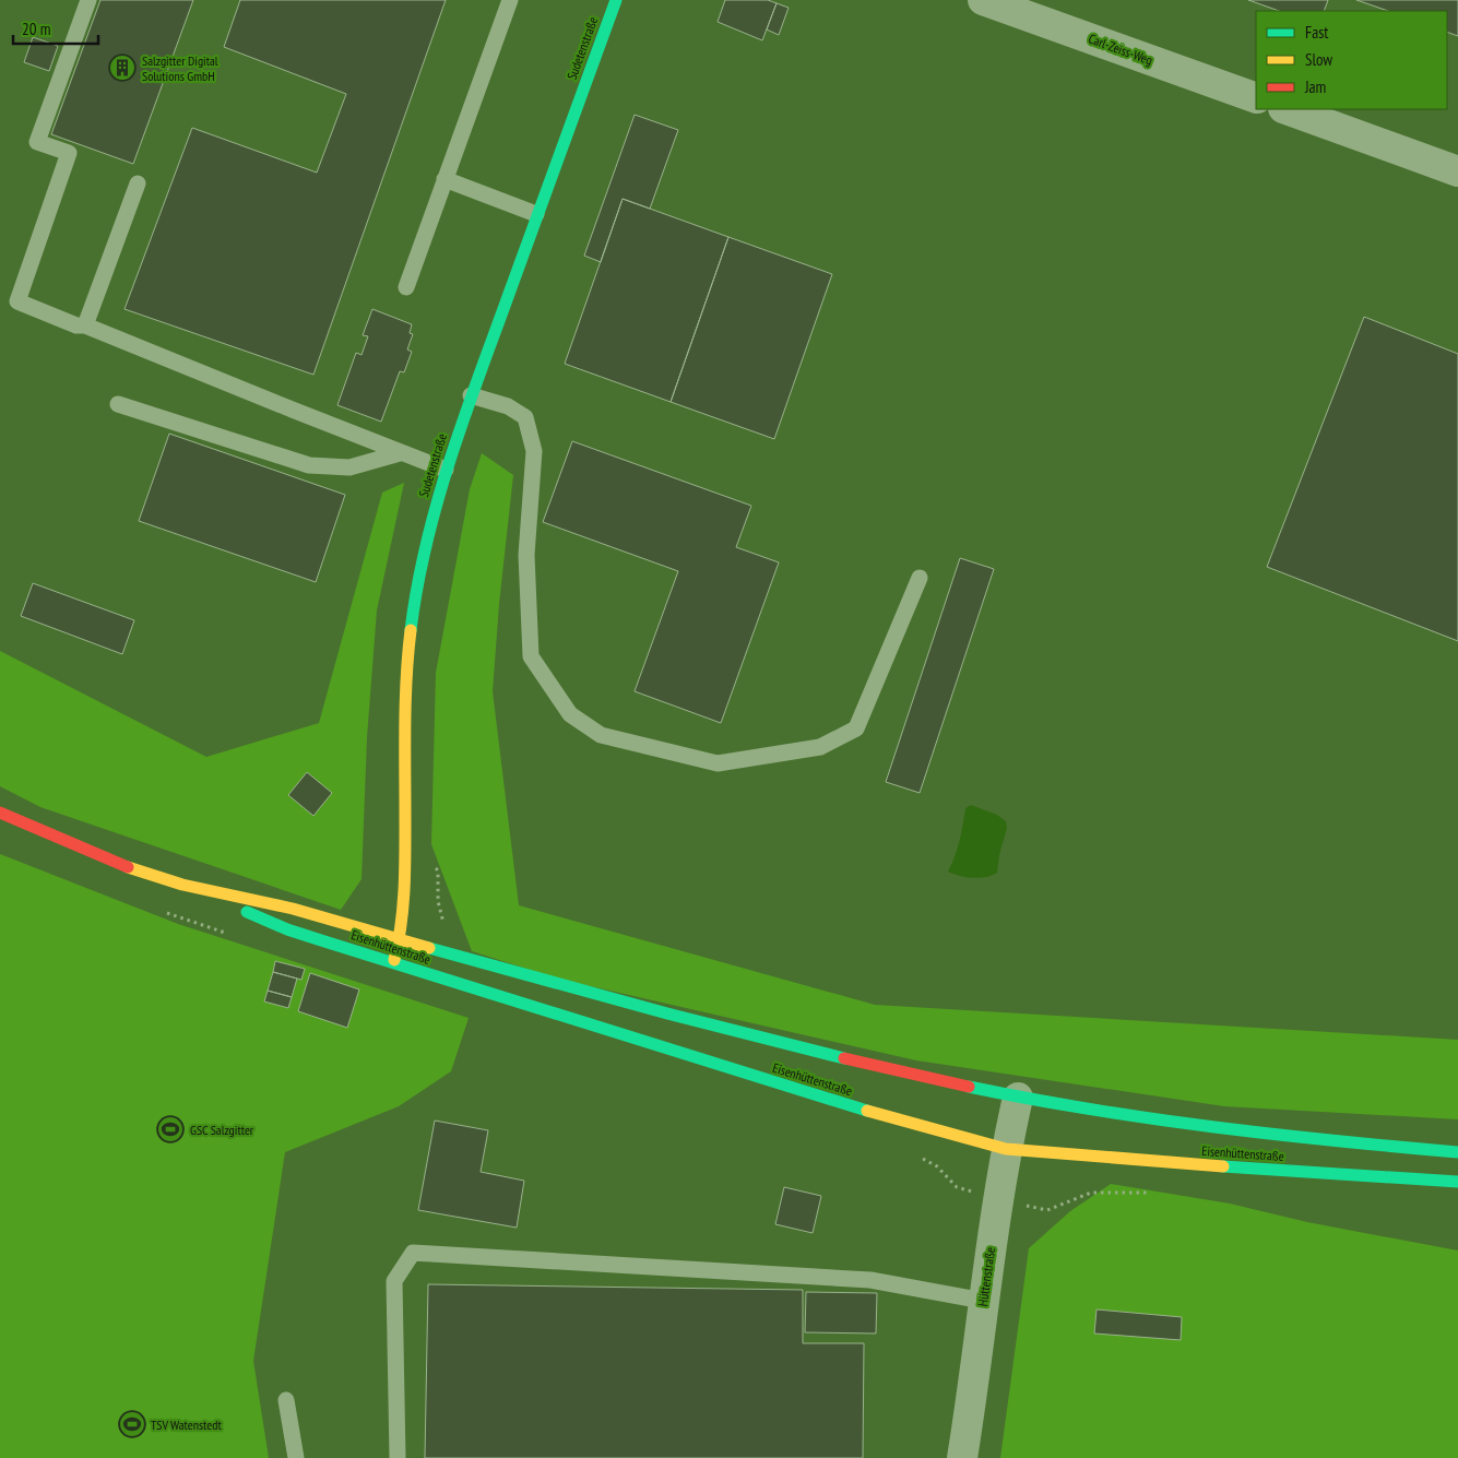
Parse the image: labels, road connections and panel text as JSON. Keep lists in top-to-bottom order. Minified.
{"streets":{"street":["Sudetenstraße","Carl-Zeiss-Weg","Eisenhüttenstraße","Hüttenstraße"]},"crossings":[["Sudetenstraße","Eisenhüttenstraße"],["Eisenhüttenstraße","Hüttenstraße"]],"places":{"building":["Salzgitter Digital Solutions GmbH"],"sports":["GSC Salzgitter","TSV Watenstedt"]},"legend":["Fast","Slow","Jam"],"scale_bar":"20 m"}
